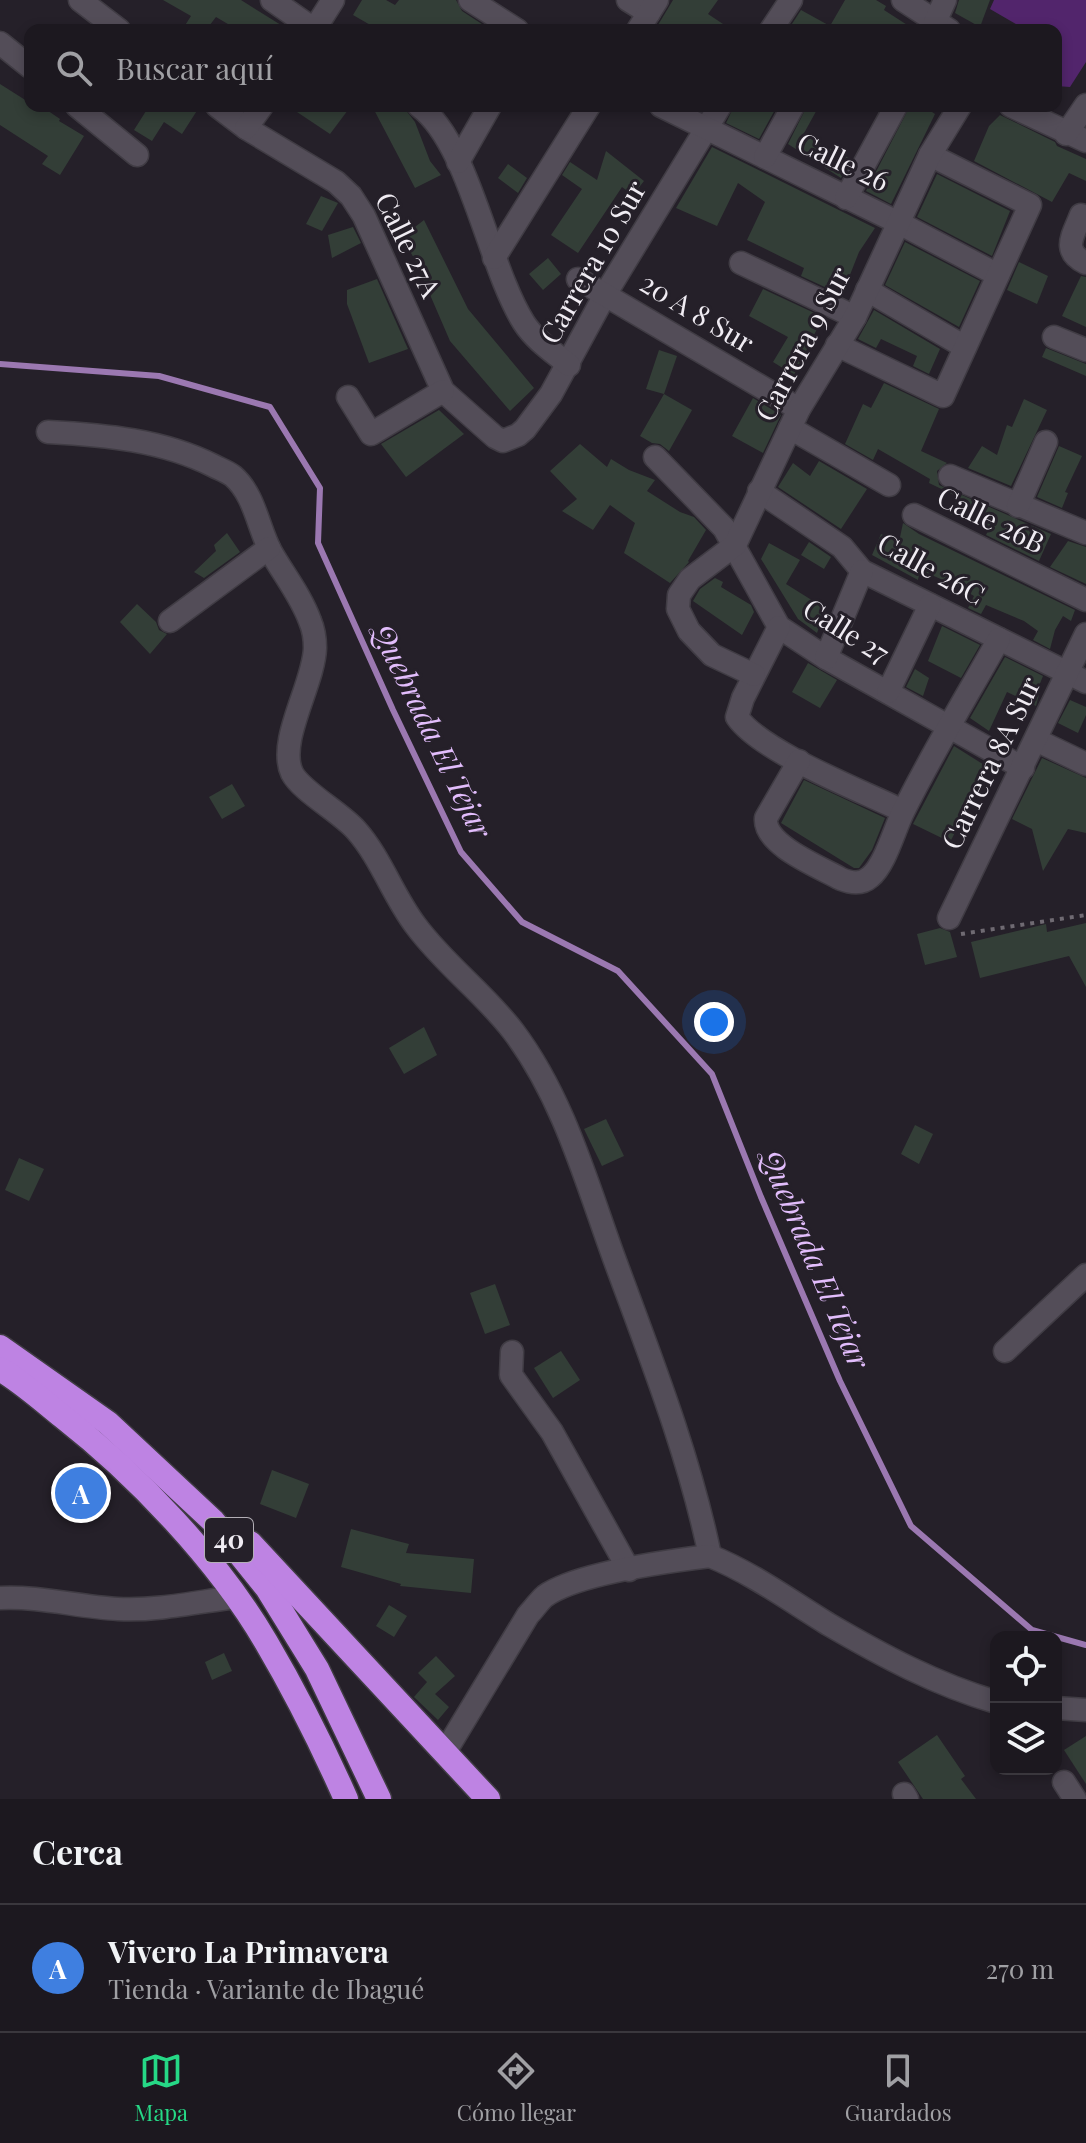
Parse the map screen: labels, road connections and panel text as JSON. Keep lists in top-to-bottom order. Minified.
{"streets":{"highway":["40"],"street":["Calle 26","Calle 27A","Carrera 10 Sur","20 A 8 Sur","Carrera 9 Sur","Calle 26B","Calle 26C","Calle 27","Carrera 8A Sur"]},"crossings":[["Calle 26","Carrera 10 Sur"],["Calle 26","Carrera 9 Sur"],["Calle 27A","Carrera 10 Sur"],["Carrera 10 Sur","20 A 8 Sur"],["20 A 8 Sur","Carrera 9 Sur"],["Carrera 9 Sur","Calle 26C"],["Carrera 9 Sur","Calle 27"],["Calle 26C","Carrera 8A Sur"],["Calle 27","Carrera 8A Sur"]],"water":["Quebrada El Tejar"],"page":{"search":"Buscar aquí","pins":"A","heading":"Cerca","list":[{"mark":"A","name":"Vivero La Primavera","note":"Tienda · Variante de Ibagué","value":"270 m"}],"nav":["Mapa","Cómo llegar","Guardados"]}}
